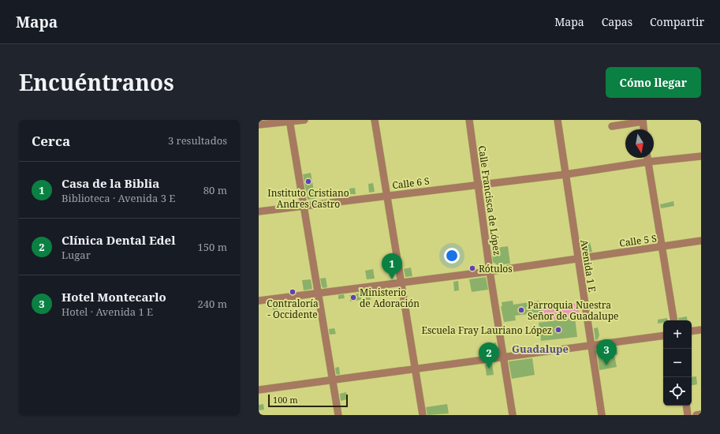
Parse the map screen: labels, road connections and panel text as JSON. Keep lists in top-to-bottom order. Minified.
{"streets":{"street":["Calle 6 S","Calle Francisca de López","Calle 5 S","Avenida 1 E"]},"crossings":[["Calle 6 S","Calle Francisca de López"],["Calle 6 S","Avenida 1 E"],["Calle Francisca de López","Calle 5 S"],["Calle 5 S","Avenida 1 E"]],"districts":["Guadalupe"],"places":["Instituto Cristiano Andres Castro","Rótulos","Contraloría - Occidente","Ministerio de Adoración","Parroquia Nuestra Señor de Guadalupe","Escuela Fray Lauriano López"],"scale_bar":"100 m","north":"bottom","page":{"header":"Mapa","nav":["Mapa","Capas","Compartir"],"title":"Encuéntranos","buttons":"Cómo llegar","heading":["Cerca","3 resultados"],"list":[{"mark":"1","name":"Casa de la Biblia","note":"Biblioteca · Avenida 3 E","value":"80 m"},{"mark":"2","name":"Clínica Dental Edel","note":"Lugar","value":"150 m"},{"mark":"3","name":"Hotel Montecarlo","note":"Hotel · Avenida 1 E","value":"240 m"}],"pins":["1","3","2"],"map_buttons":["+","−"],"scale":"100 m"}}
